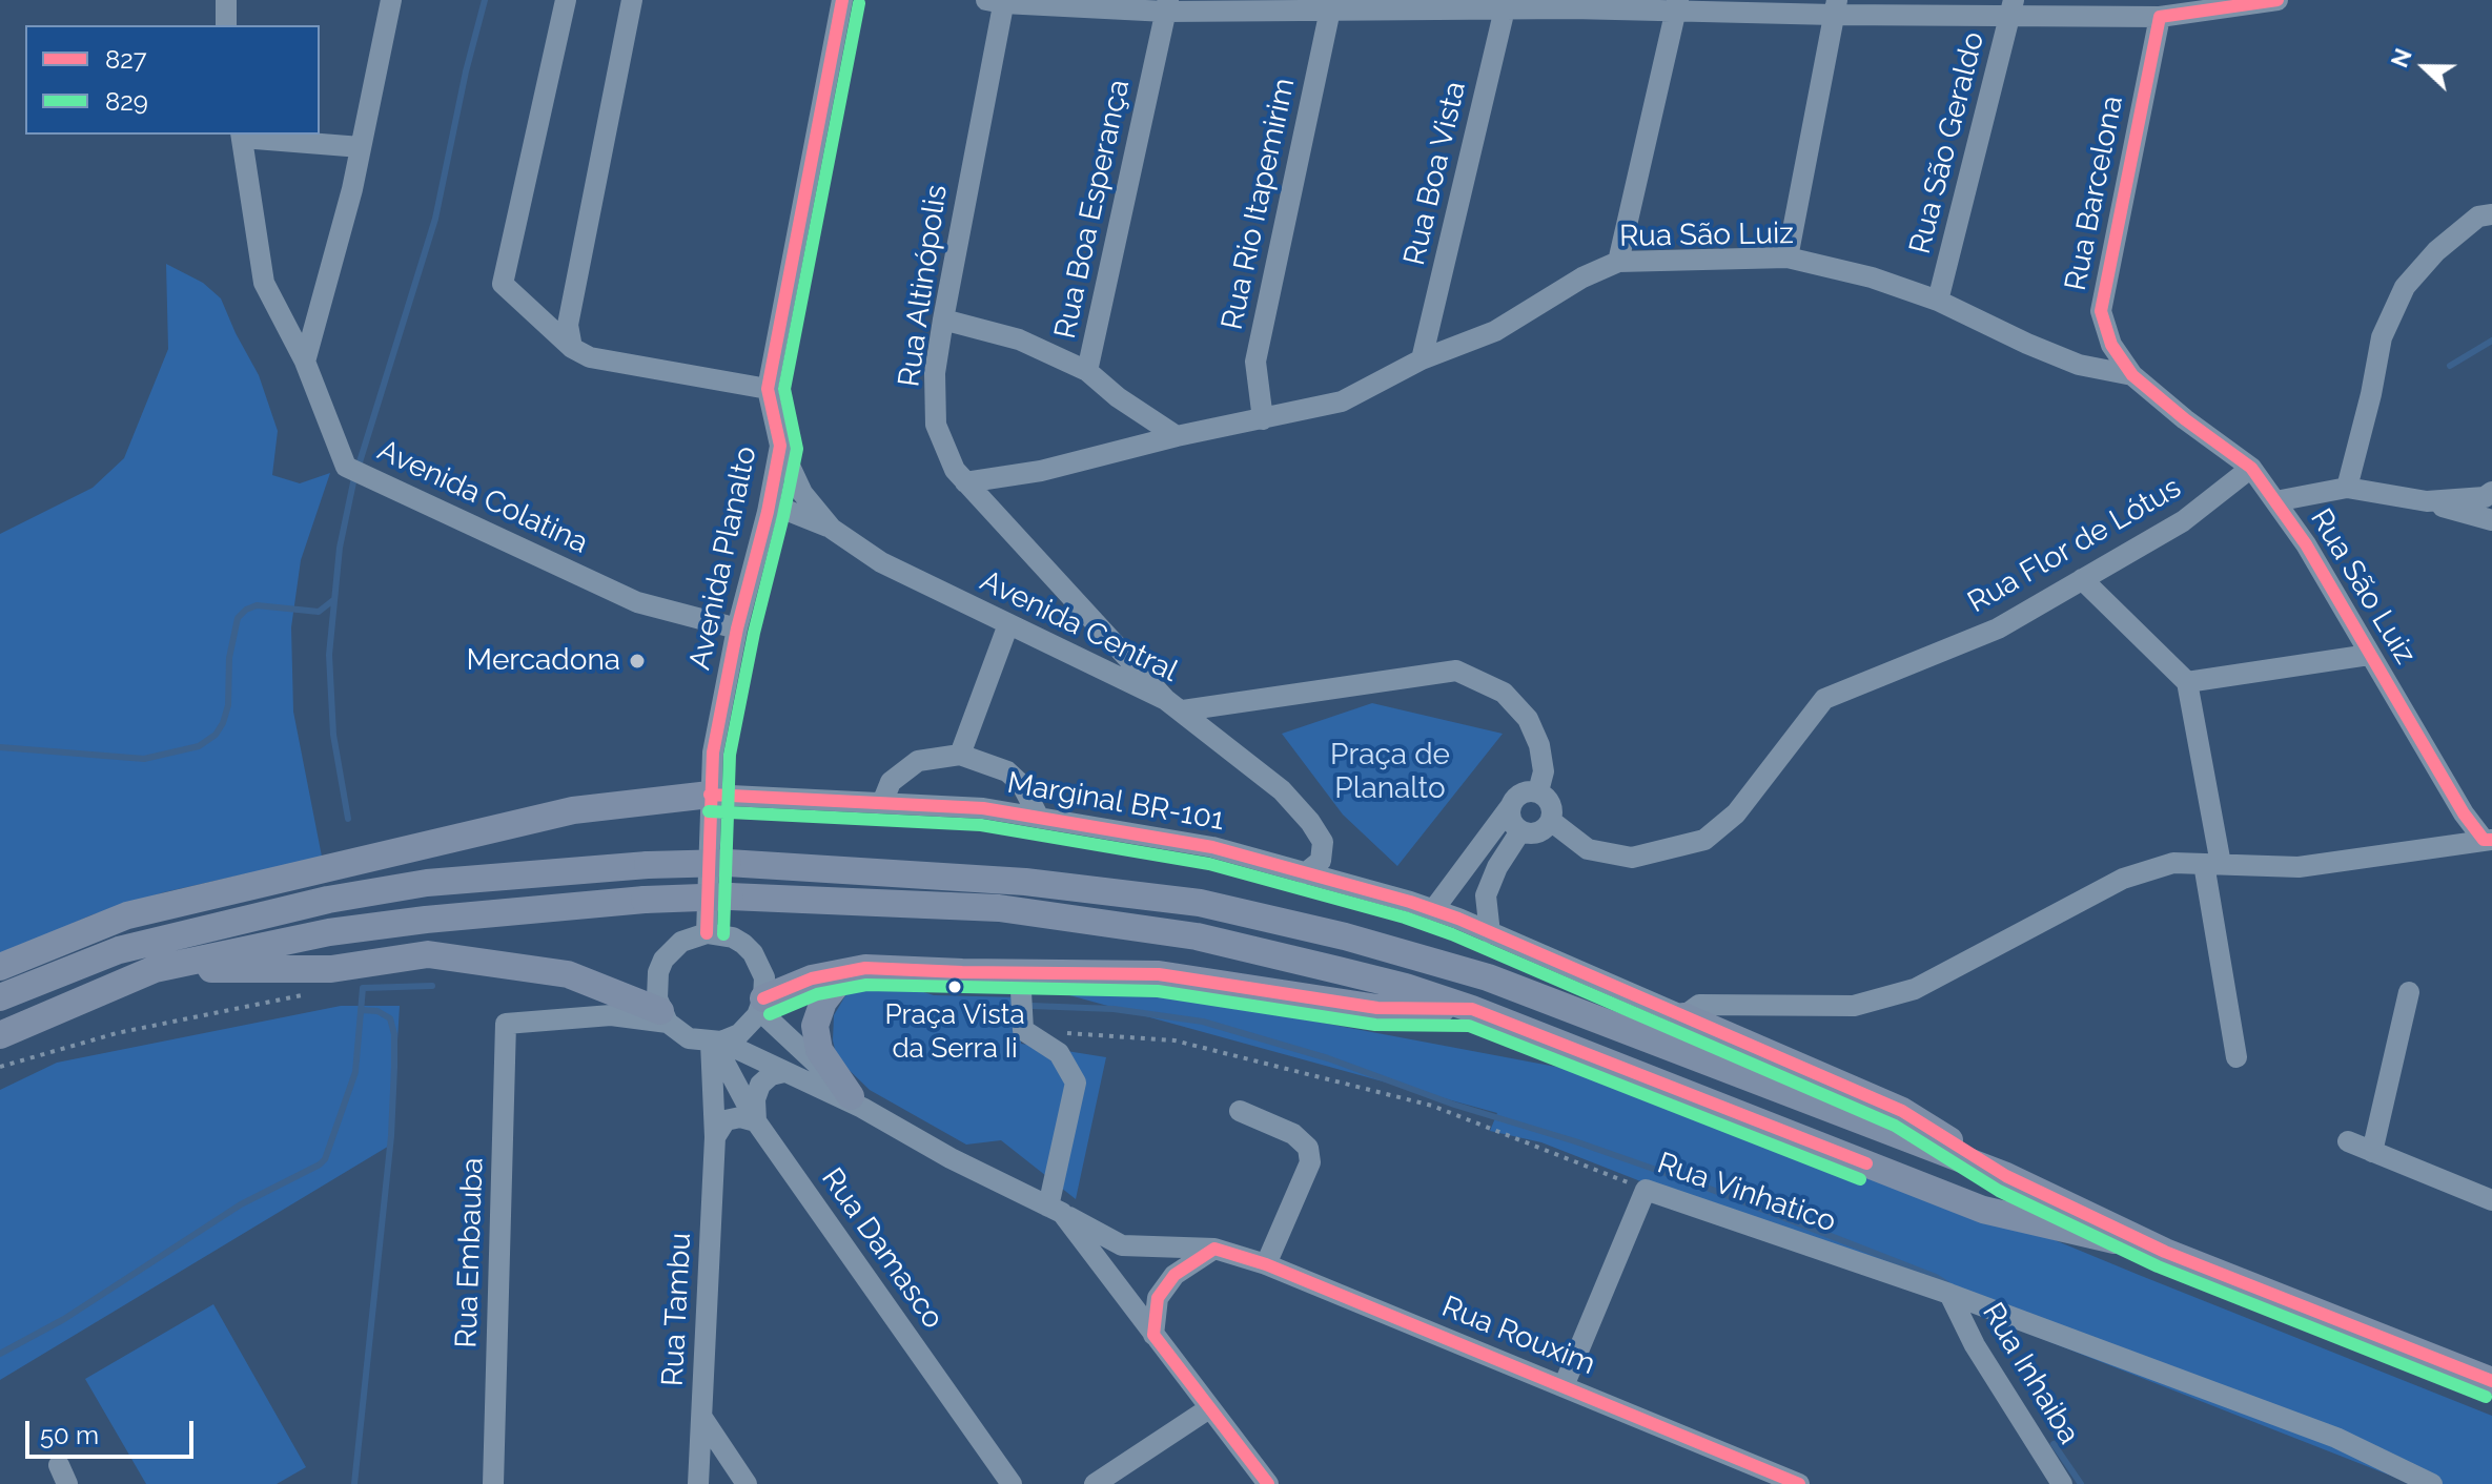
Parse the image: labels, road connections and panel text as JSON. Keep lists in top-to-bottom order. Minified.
{"streets":{"street":["Rua São Geraldo","Rua Boa Vista","Rua Barcelona","Rua Rio Itapemirim","Rua Boa Esperança","Rua São Luiz","Rua Altinópolis","Avenida Colatina","Rua Flor de Lótus","Avenida Planalto","Avenida Central","Marginal BR-101","Rua Vinhatico","Rua Damasco","Rua Embauba","Rua Tambu","Rua Rouxim","Rua Inhaiba"]},"crossings":[["Rua São Geraldo","Rua São Luiz"],["Rua Boa Vista","Rua São Luiz"],["Rua Barcelona","Rua São Luiz"],["Rua Rio Itapemirim","Rua São Luiz"],["Rua Boa Esperança","Rua São Luiz"],["Rua São Luiz","Rua Altinópolis"],["Rua São Luiz","Rua Flor de Lótus"],["Rua Altinópolis","Avenida Central"],["Avenida Colatina","Avenida Planalto"],["Avenida Planalto","Avenida Central"],["Avenida Planalto","Marginal BR-101"],["Avenida Planalto","Rua Damasco"],["Avenida Planalto","Rua Embauba"],["Avenida Planalto","Rua Tambu"],["Avenida Central","Marginal BR-101"],["Rua Vinhatico","Rua Inhaiba"],["Rua Damasco","Rua Embauba"],["Rua Damasco","Rua Tambu"],["Rua Embauba","Rua Tambu"]],"parks":["Praça de Planalto"],"places":["Mercadona","Praça Vista da Serra Ii"],"lines":["transit line 827","transit line 829"],"legend":["827","829"],"scale_bar":"50 m","north":"left"}
